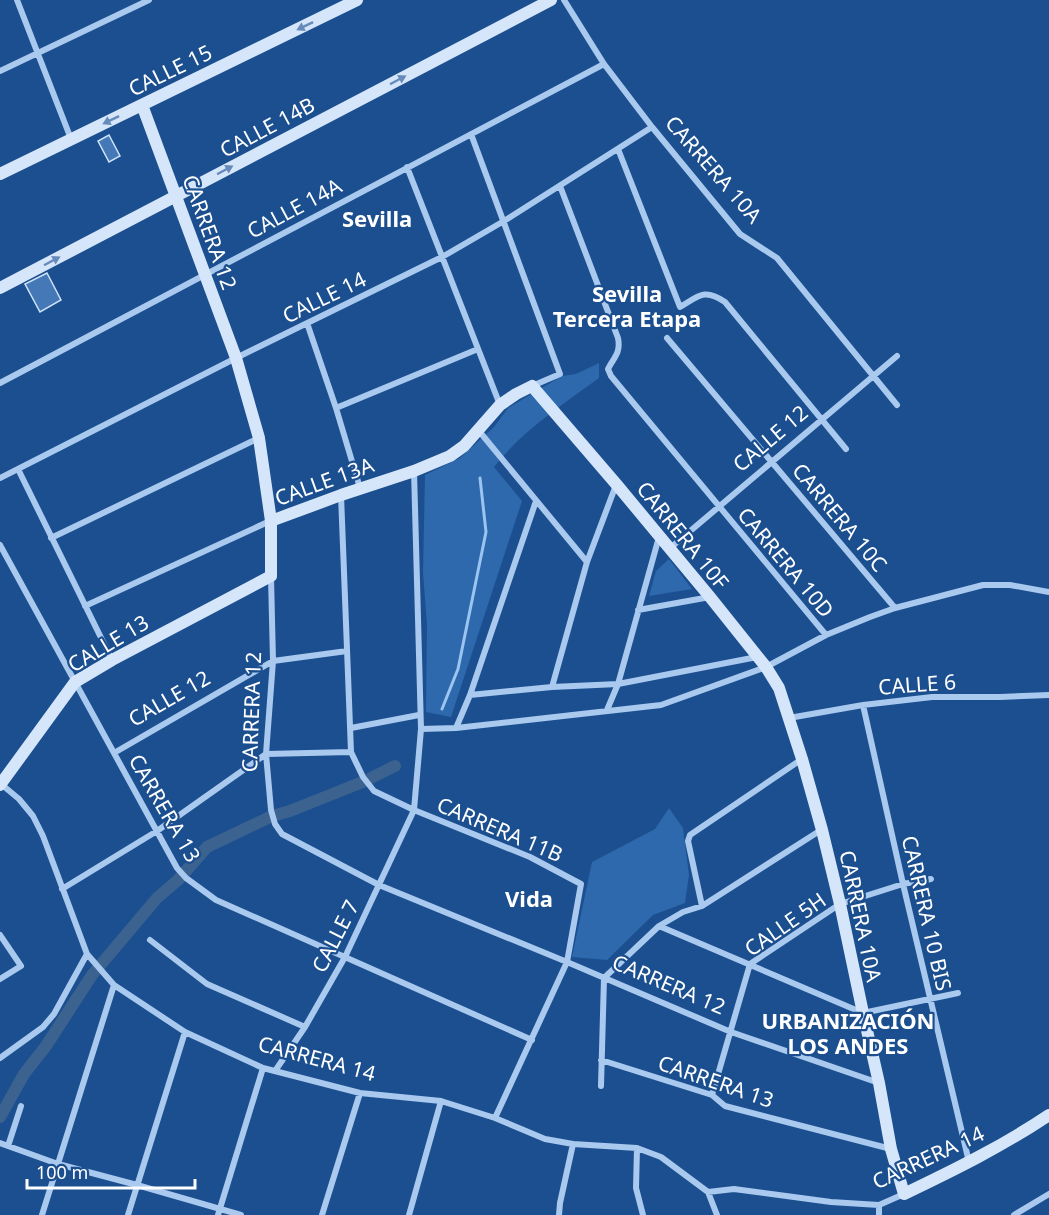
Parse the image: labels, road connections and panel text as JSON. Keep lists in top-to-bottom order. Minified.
{"streets":{"street":["CALLE 15","CALLE 14B","CARRERA 10A","CALLE 14A","CARRERA 12","CALLE 14","CALLE 12","CALLE 13A","CARRERA 10C","CARRERA 10F","CARRERA 10D","CALLE 13","CALLE 6","CARRERA 13","CARRERA 11B","CARRERA 10 BIS","CALLE 5H","CALLE 7","CARRERA 14"]},"crossings":[["CALLE 15","CARRERA 12"],["CALLE 14B","CARRERA 12"],["CARRERA 10A","CALLE 14A"],["CARRERA 10A","CARRERA 12"],["CARRERA 10A","CALLE 14"],["CARRERA 10A","CALLE 12"],["CARRERA 10A","CARRERA 10F"],["CARRERA 10A","CALLE 6"],["CARRERA 10A","CARRERA 13"],["CARRERA 10A","CALLE 5H"],["CARRERA 10A","CARRERA 14"],["CALLE 14A","CARRERA 12"],["CARRERA 12","CALLE 14"],["CARRERA 12","CALLE 12"],["CARRERA 12","CALLE 13A"],["CARRERA 12","CALLE 13"],["CARRERA 12","CARRERA 11B"],["CARRERA 12","CALLE 5H"],["CARRERA 12","CALLE 7"],["CALLE 14","CALLE 13A"],["CALLE 14","CARRERA 10D"],["CALLE 12","CARRERA 10C"],["CALLE 12","CARRERA 10F"],["CALLE 12","CARRERA 10D"],["CALLE 12","CARRERA 13"],["CALLE 12","CARRERA 11B"],["CALLE 13A","CARRERA 10F"],["CALLE 13A","CARRERA 11B"],["CARRERA 10F","CALLE 6"],["CALLE 13","CARRERA 13"],["CALLE 13","CARRERA 14"],["CALLE 6","CARRERA 10 BIS"],["CARRERA 13","CALLE 5H"],["CARRERA 13","CALLE 7"],["CARRERA 11B","CALLE 7"],["CARRERA 10 BIS","CALLE 5H"],["CARRERA 10 BIS","CARRERA 14"],["CALLE 7","CARRERA 14"]],"one_way":["CALLE 14B"],"districts":["Sevilla","Sevilla Tercera Etapa","Vida","URBANIZACIÓN LOS ANDES"],"scale_bar":"100 m"}
